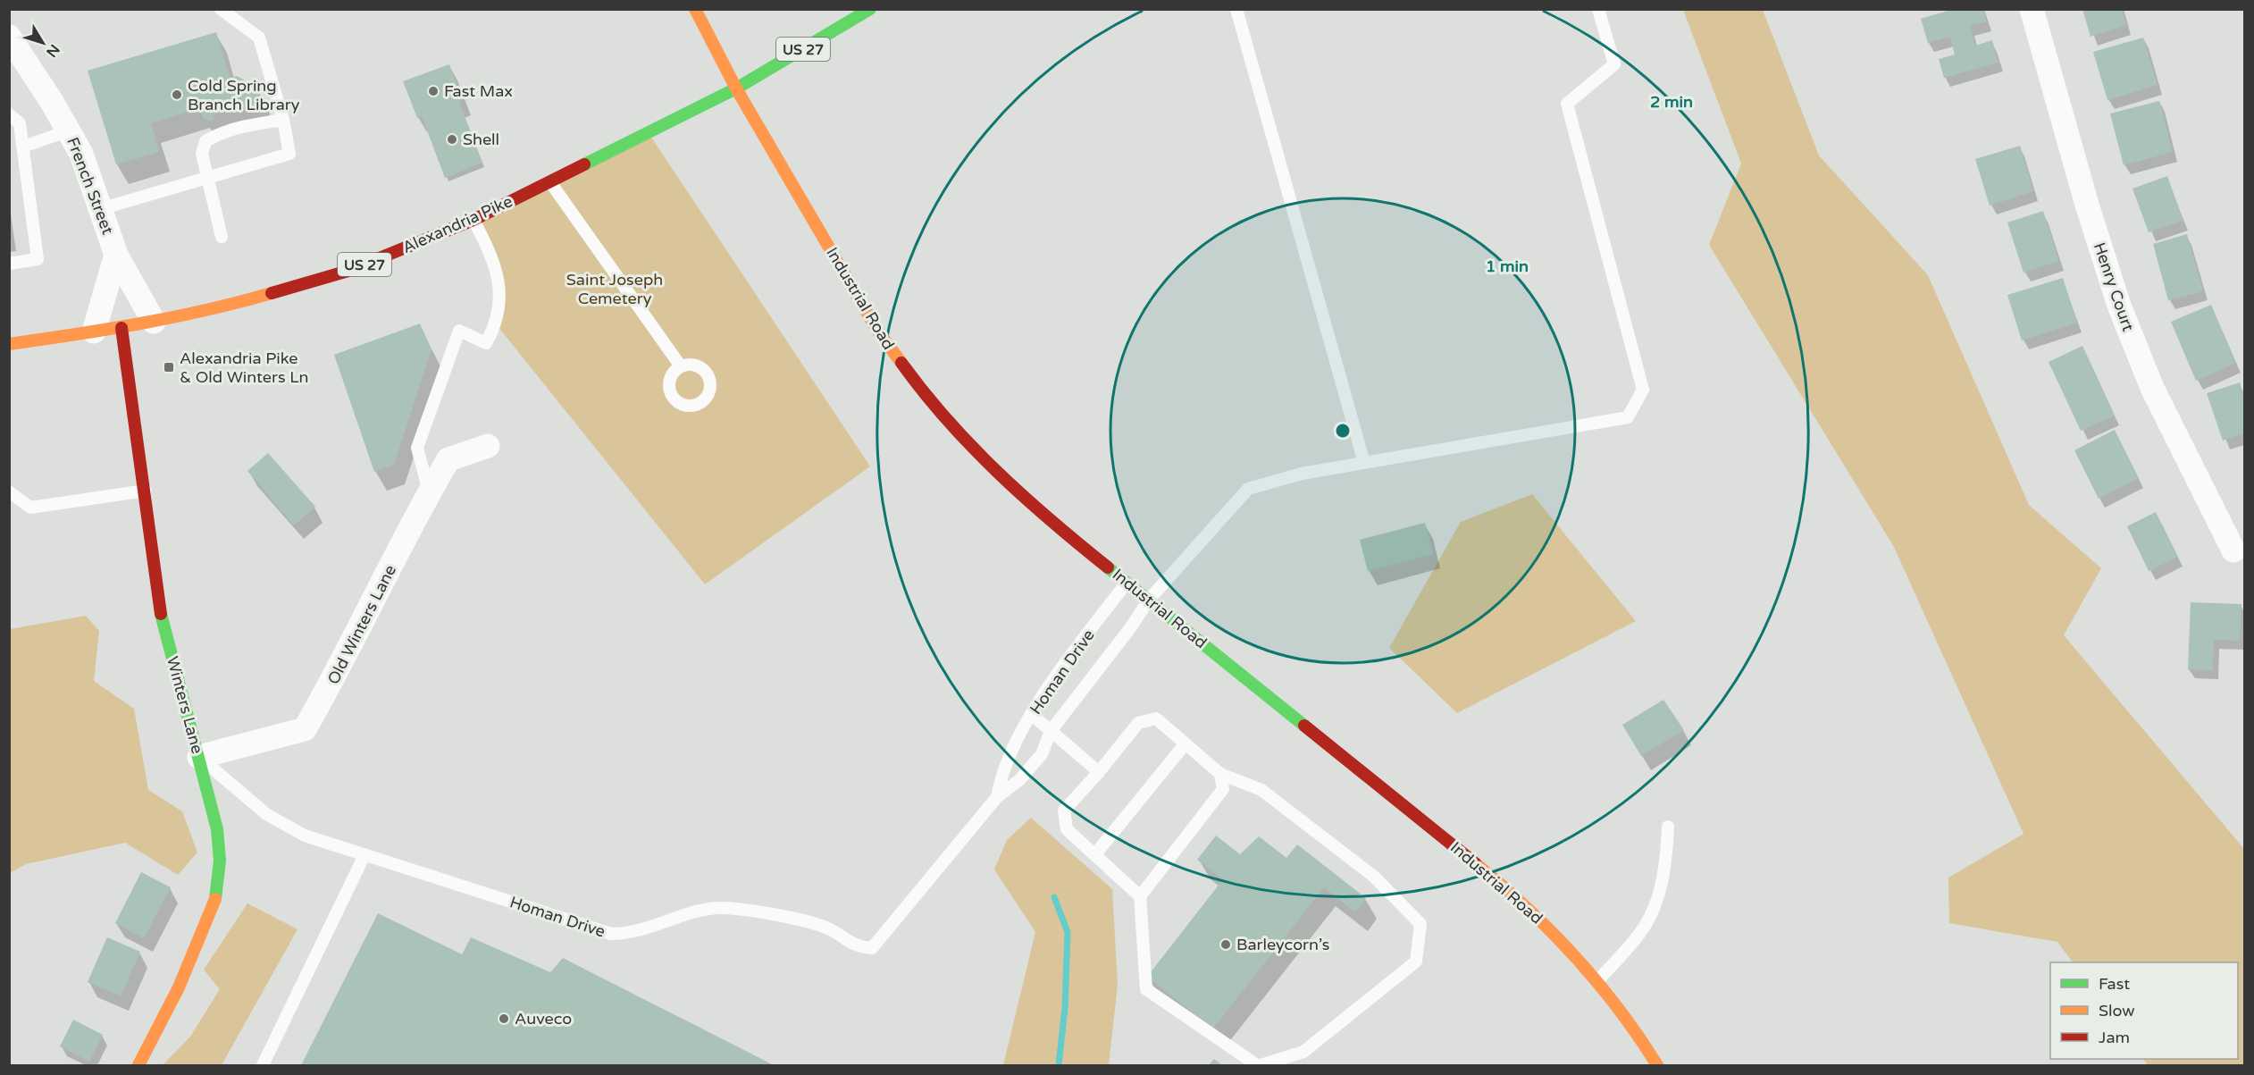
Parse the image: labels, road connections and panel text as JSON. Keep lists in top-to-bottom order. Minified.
{"streets":{"main road":["US 27","Alexandria Pike","Industrial Road","Winters Lane"],"street":["French Street","Henry Court","Old Winters Lane"],"lane":["Homan Drive"]},"crossings":[["French Street","Alexandria Pike"],["Alexandria Pike","Industrial Road"],["Alexandria Pike","Winters Lane"],["Industrial Road","Homan Drive"],["Old Winters Lane","Homan Drive"],["Old Winters Lane","Winters Lane"],["Homan Drive","Winters Lane"]],"parks":["Saint Joseph Cemetery"],"places":{"other":["Fast Max","Cold Spring Branch Library","Shell","Barleycorn’s","Auveco"],"transit":["Alexandria Pike & Old Winters Ln"]},"legend":["Fast","Slow","Jam"],"north":"bottom right","rings":["2 min","1 min"]}
